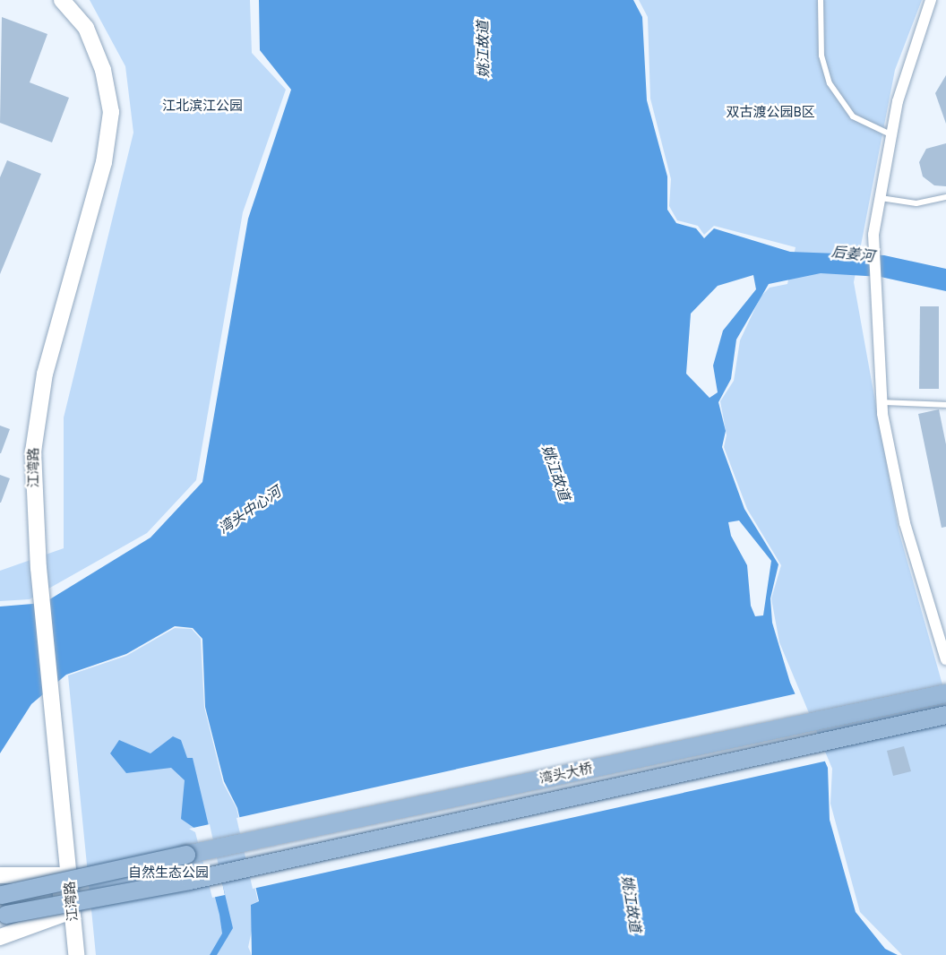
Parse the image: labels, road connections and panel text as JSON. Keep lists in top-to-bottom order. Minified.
{"streets":{"main road":["湾头大桥"],"street":["江湾路"]},"water":["姚江故道","后姜河","湾头中心河"],"parks":["江北滨江公园","双古渡公园B区","自然生态公园"]}
